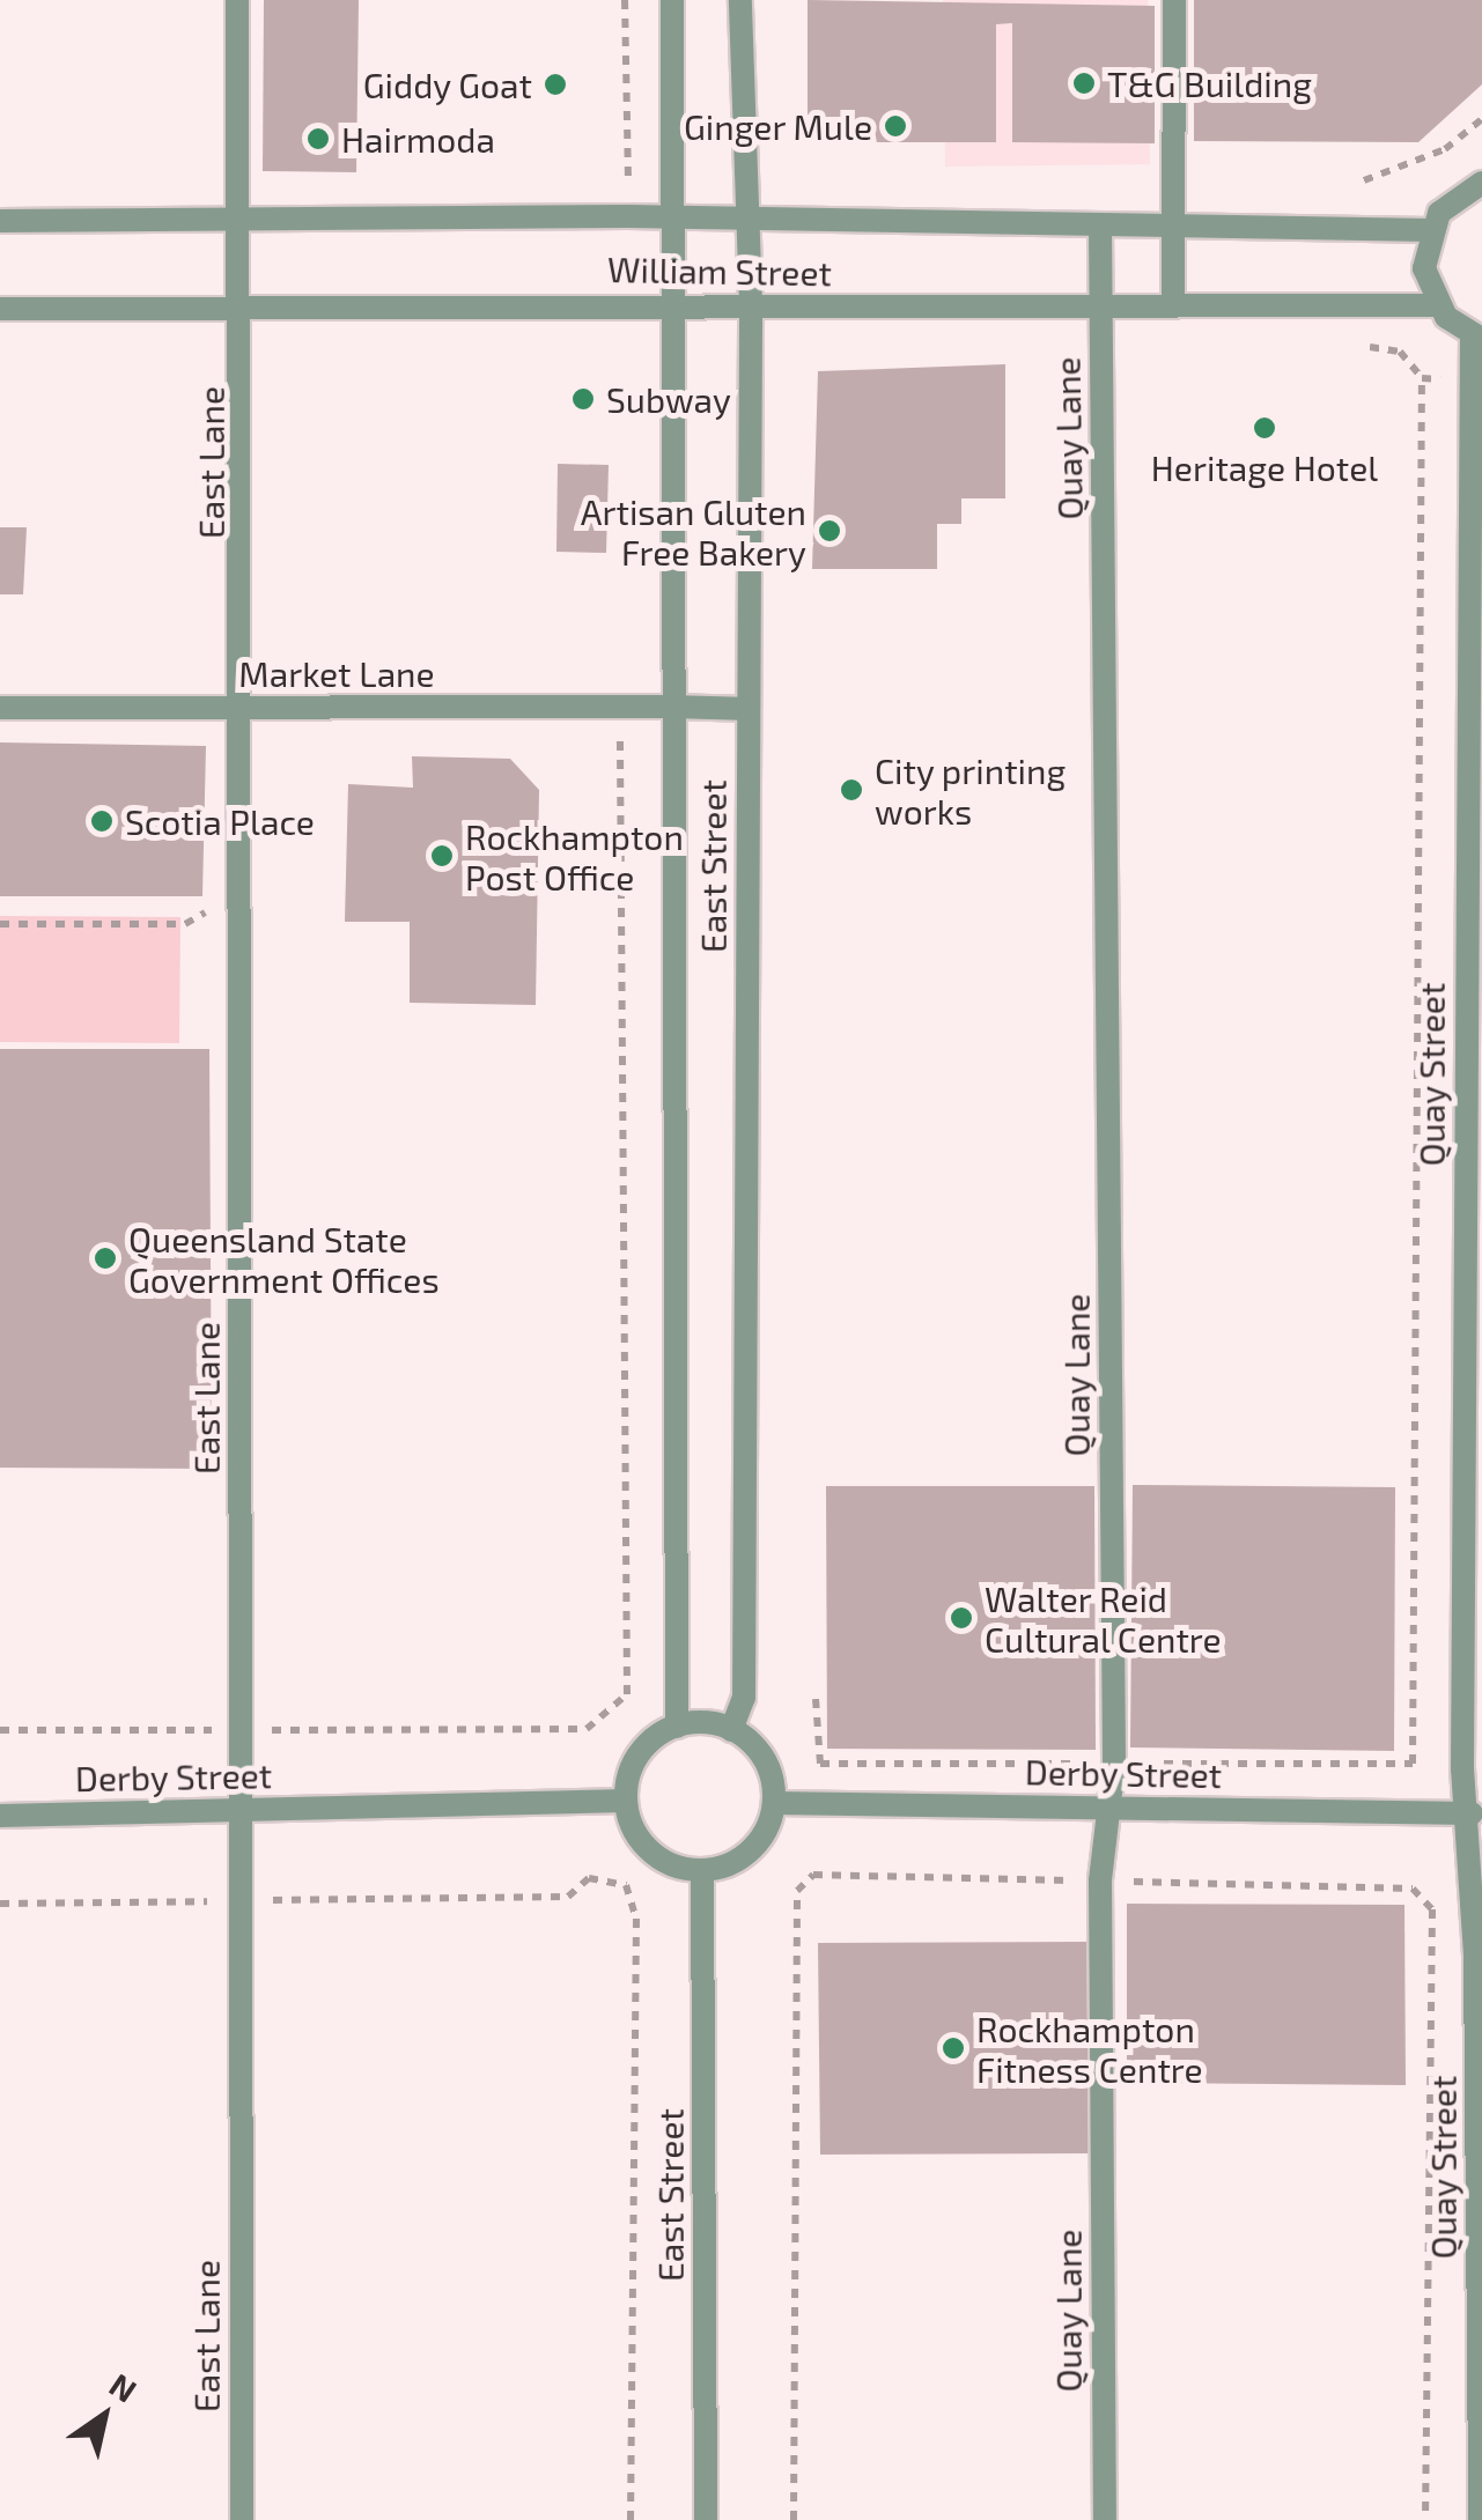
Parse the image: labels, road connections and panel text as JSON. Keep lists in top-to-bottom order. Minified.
{"streets":{"street":["William Street","Quay Lane","East Lane","Market Lane","East Street","Quay Street","Derby Street"]},"crossings":[["William Street","Quay Lane"],["William Street","East Lane"],["William Street","East Street"],["William Street","Quay Street"],["Quay Lane","Derby Street"],["East Lane","Market Lane"],["East Lane","Derby Street"],["Market Lane","East Street"],["East Street","Derby Street"],["Quay Street","Derby Street"]],"places":["T&G Building","Giddy Goat","Ginger Mule","Hairmoda","Subway","Heritage Hotel","Artisan Gluten Free Bakery","City printing works","Scotia Place","Rockhampton Post Office","Queensland State Government Offices","Walter Reid Cultural Centre","Rockhampton Fitness Centre"],"north":"top right"}
